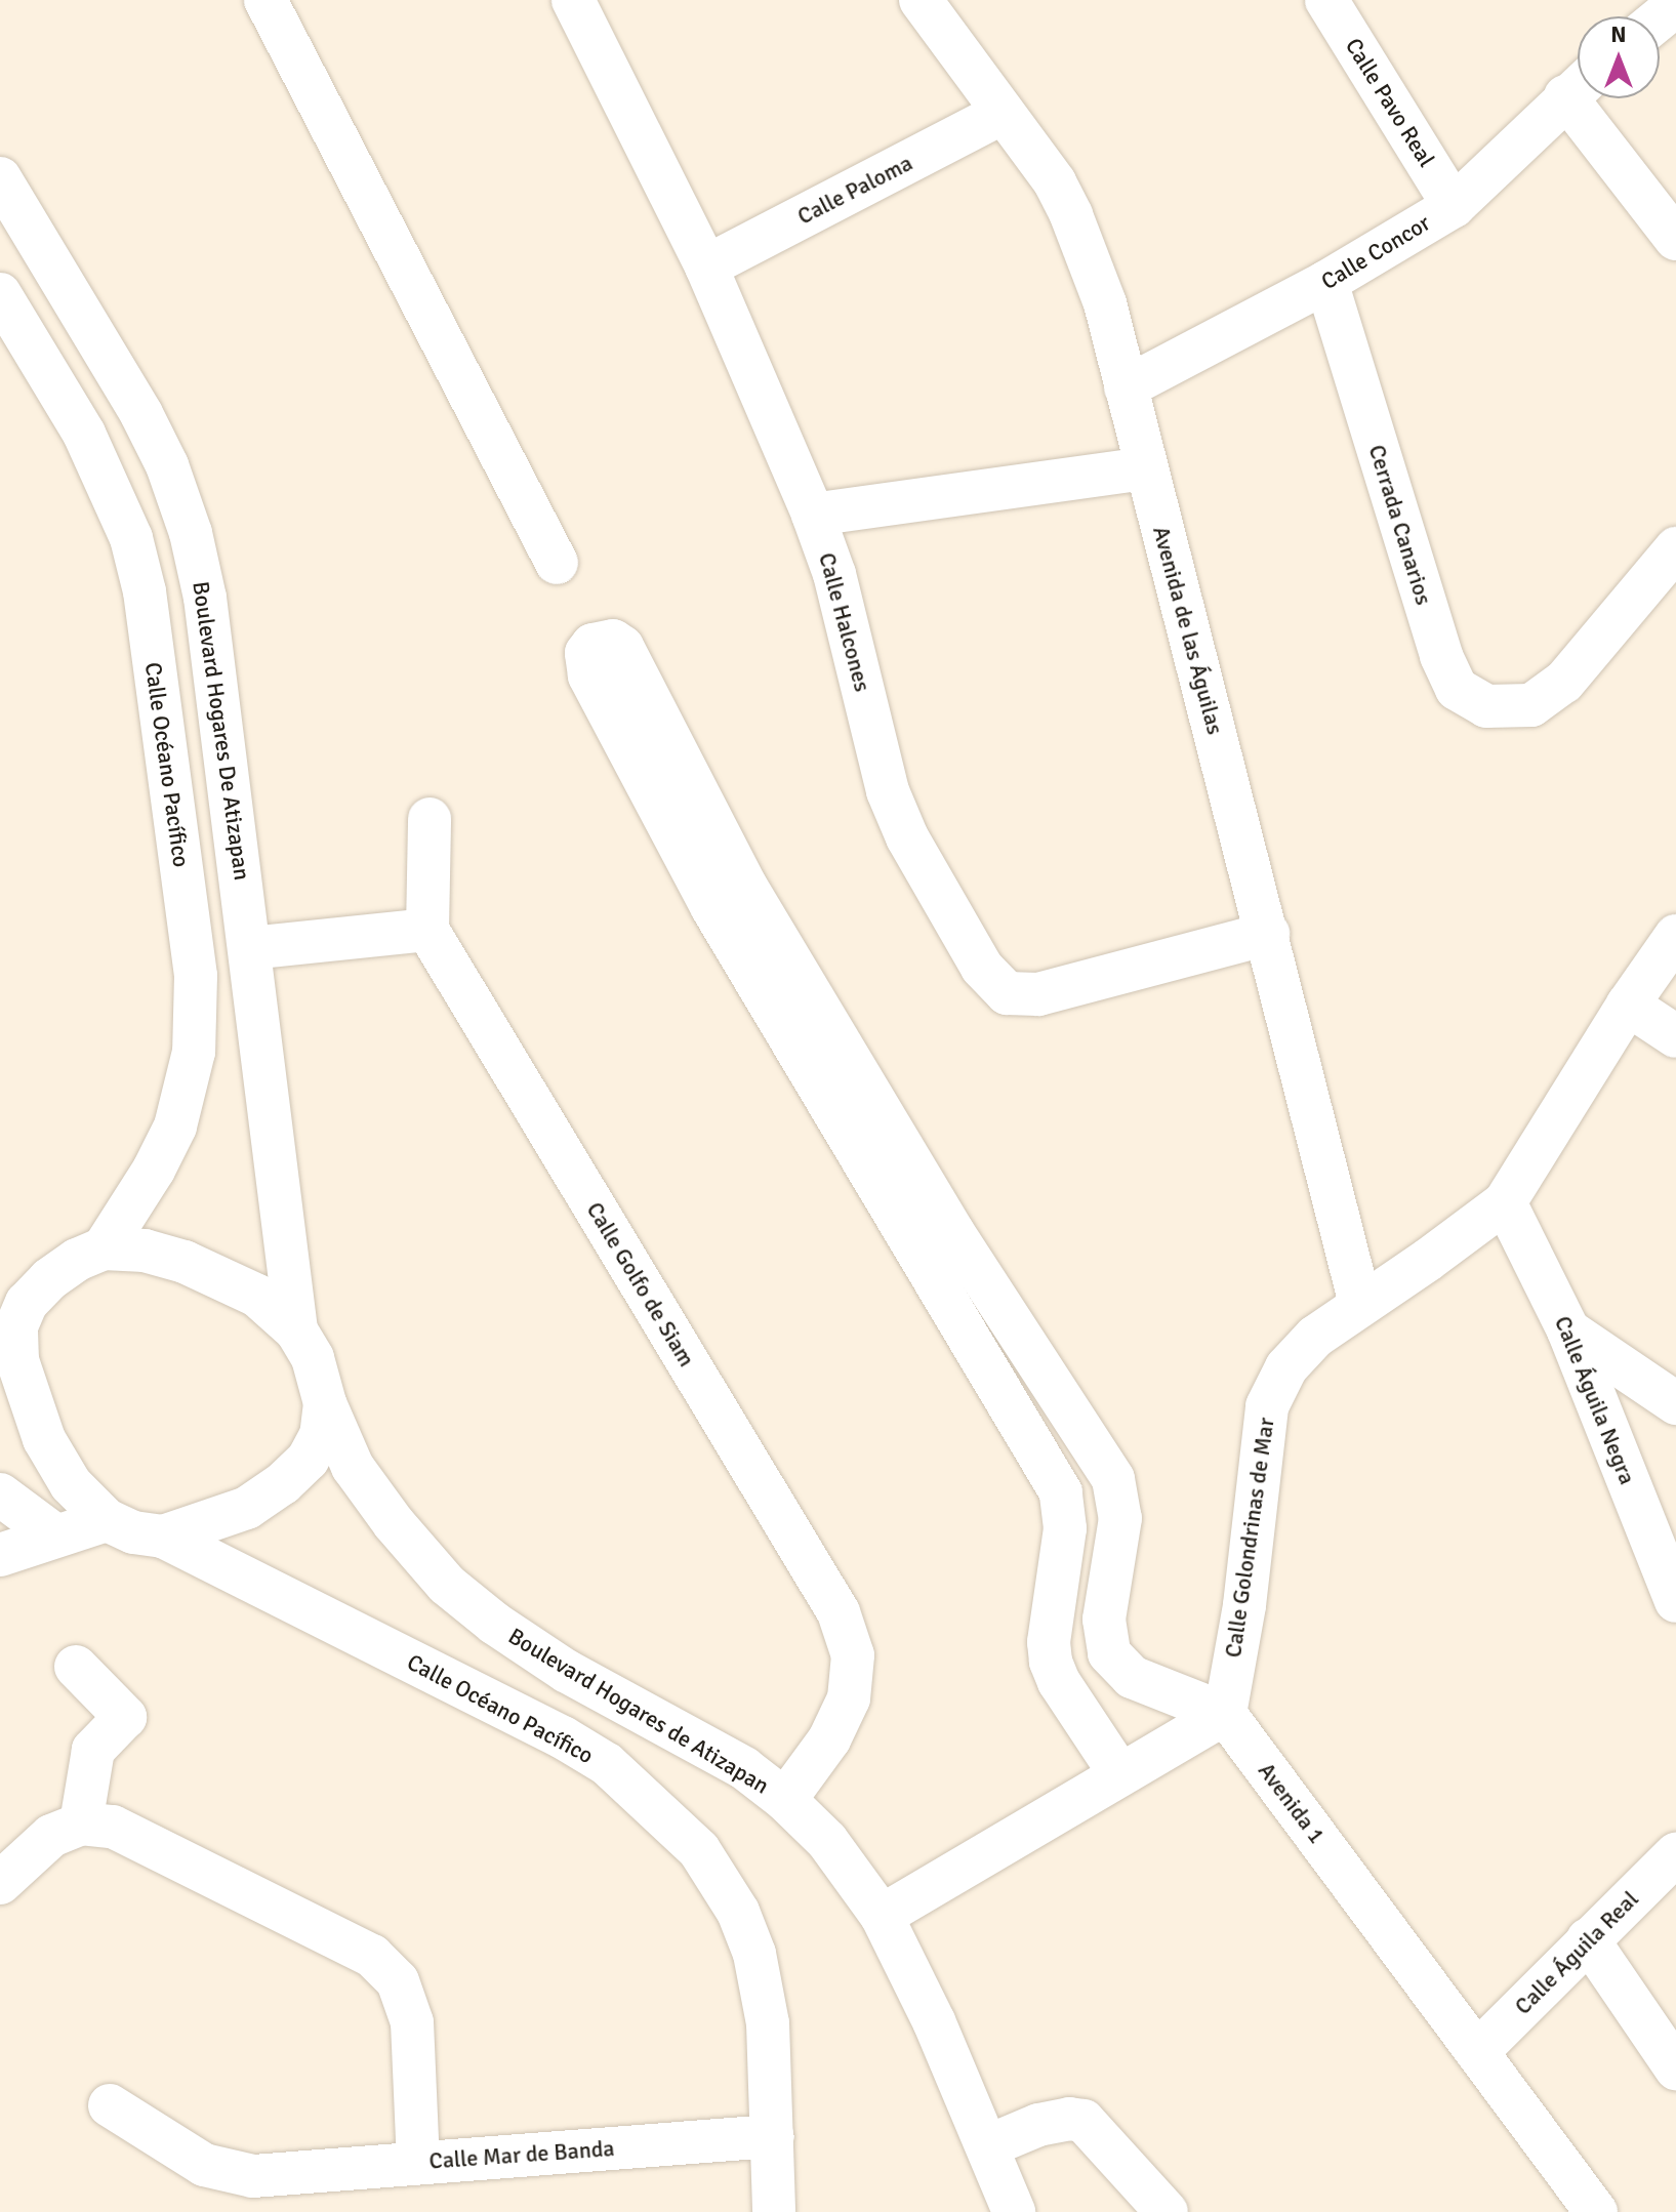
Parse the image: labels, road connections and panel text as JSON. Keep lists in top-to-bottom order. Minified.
{"streets":{"street":["Calle Pavo Real","Calle Paloma","Calle Concor","Cerrada Canarios","Calle Halcones","Avenida de las Águilas","Boulevard Hogares De Atizapan","Calle Océano Pacífico","Calle Golfo de Siam","Calle Águila Negra","Calle Golondrinas de Mar","Boulevard Hogares de Atizapan","Avenida 1","Calle Águila Real","Calle Mar de Banda"]},"crossings":[["Calle Pavo Real","Calle Concor"],["Calle Paloma","Calle Halcones"],["Calle Paloma","Avenida de las Águilas"],["Calle Concor","Cerrada Canarios"],["Calle Concor","Avenida de las Águilas"],["Calle Halcones","Avenida de las Águilas"],["Avenida de las Águilas","Calle Golondrinas de Mar"],["Boulevard Hogares De Atizapan","Boulevard Hogares de Atizapan"],["Calle Océano Pacífico","Calle Mar de Banda"],["Calle Golfo de Siam","Boulevard Hogares de Atizapan"],["Calle Águila Negra","Calle Golondrinas de Mar"],["Calle Golondrinas de Mar","Avenida 1"],["Avenida 1","Calle Águila Real"]],"north":"top"}
